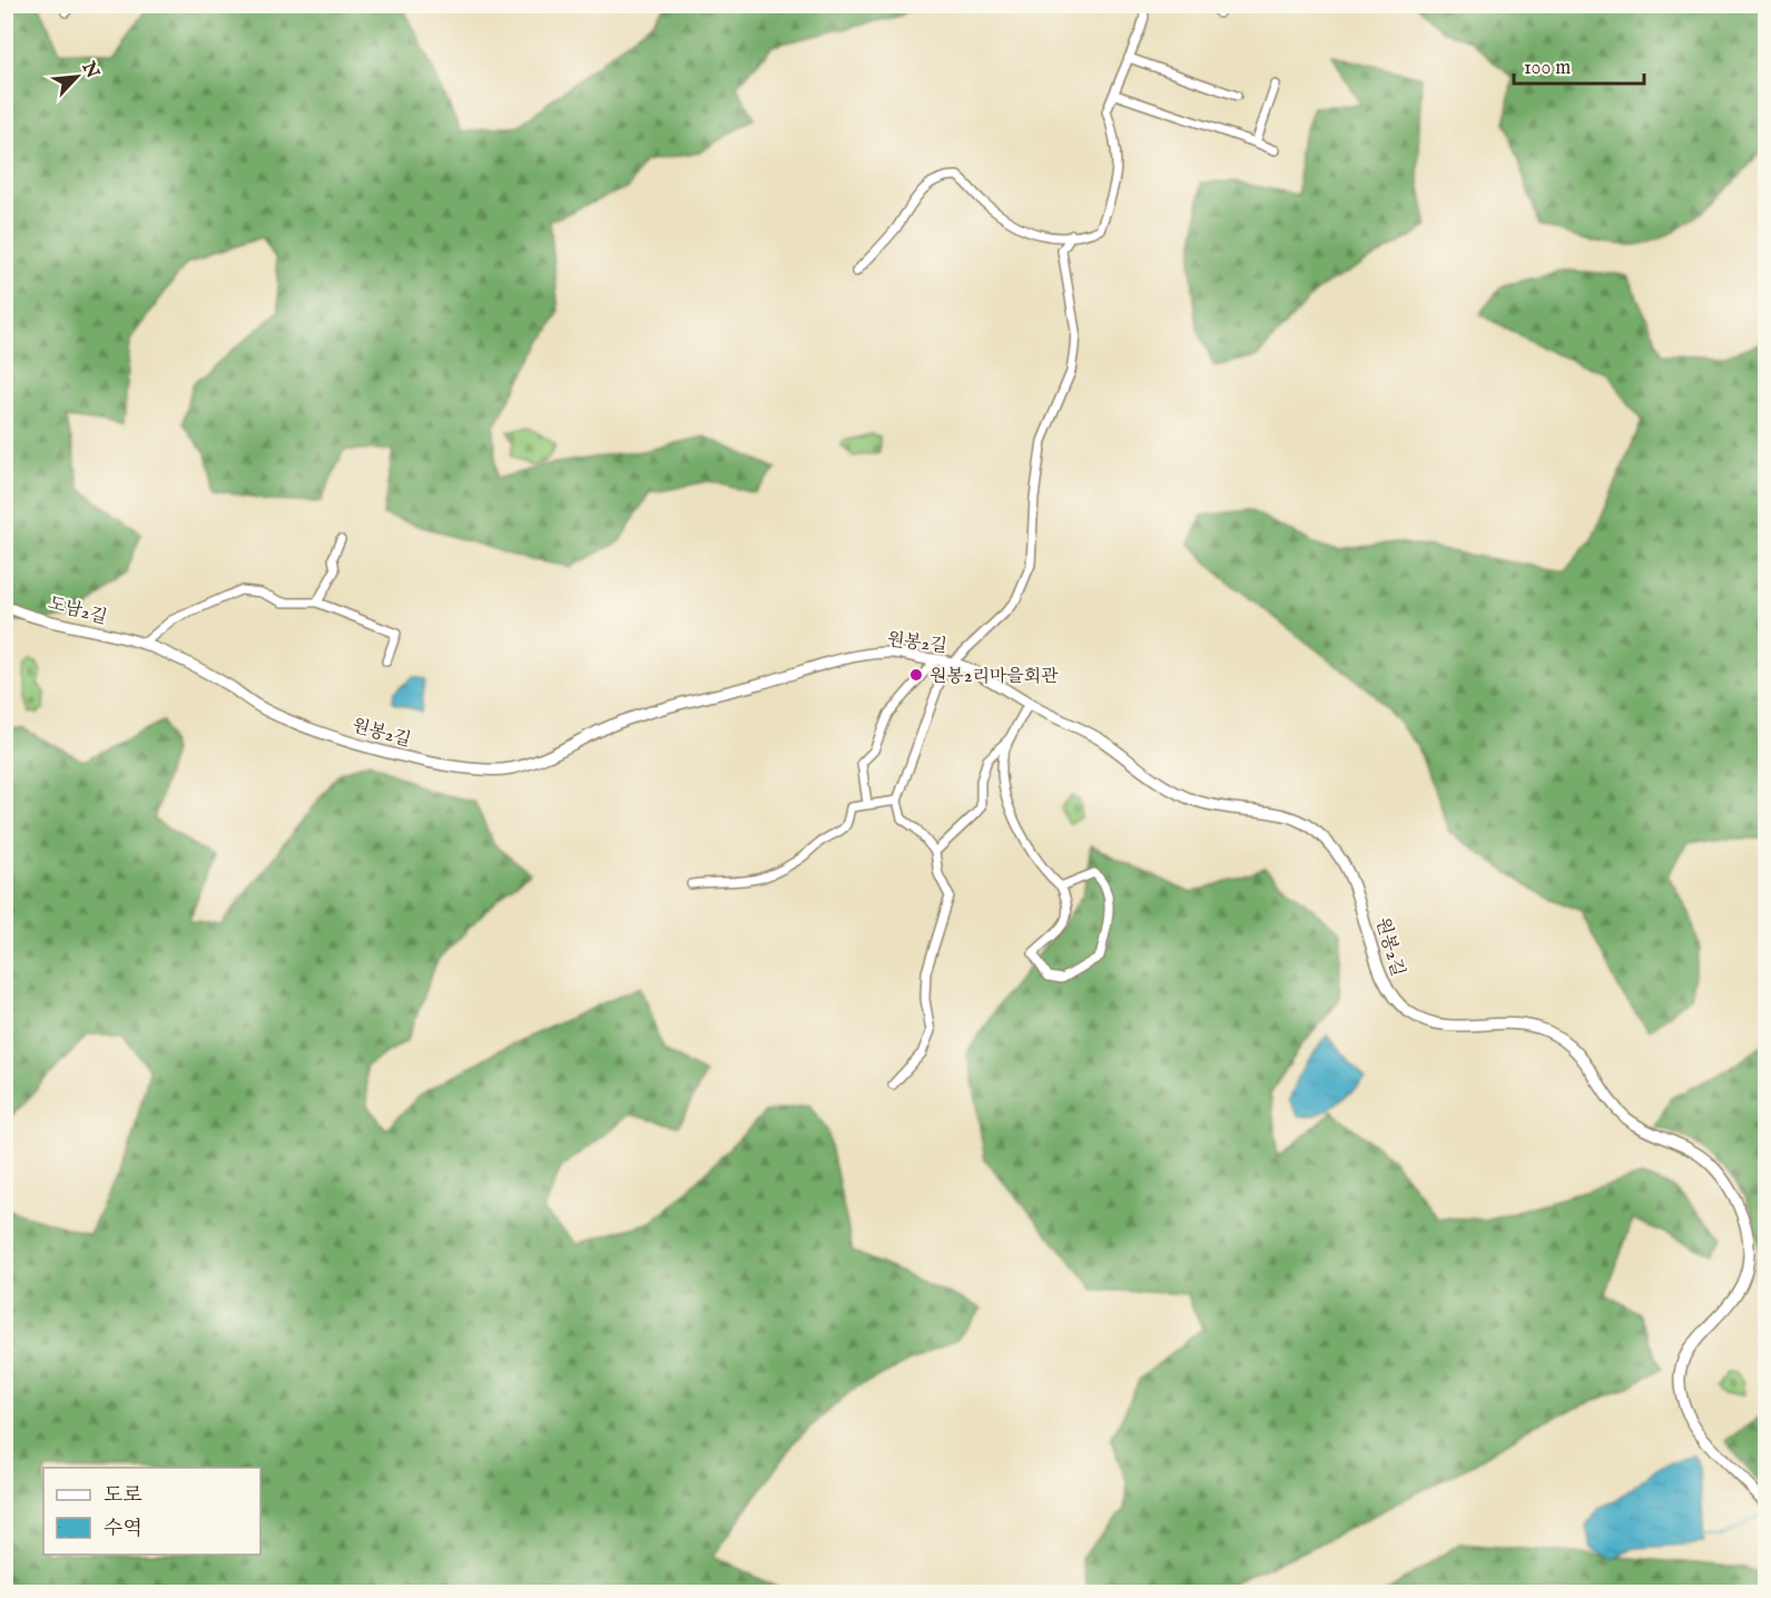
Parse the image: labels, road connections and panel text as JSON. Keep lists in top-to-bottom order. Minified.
{"streets":{"main road":["도남2길","원봉2길"]},"crossings":[["도남2길","원봉2길"]],"places":["원봉2리마을회관"],"legend":["도로","수역"],"scale_bar":"100 m","north":"top right"}
